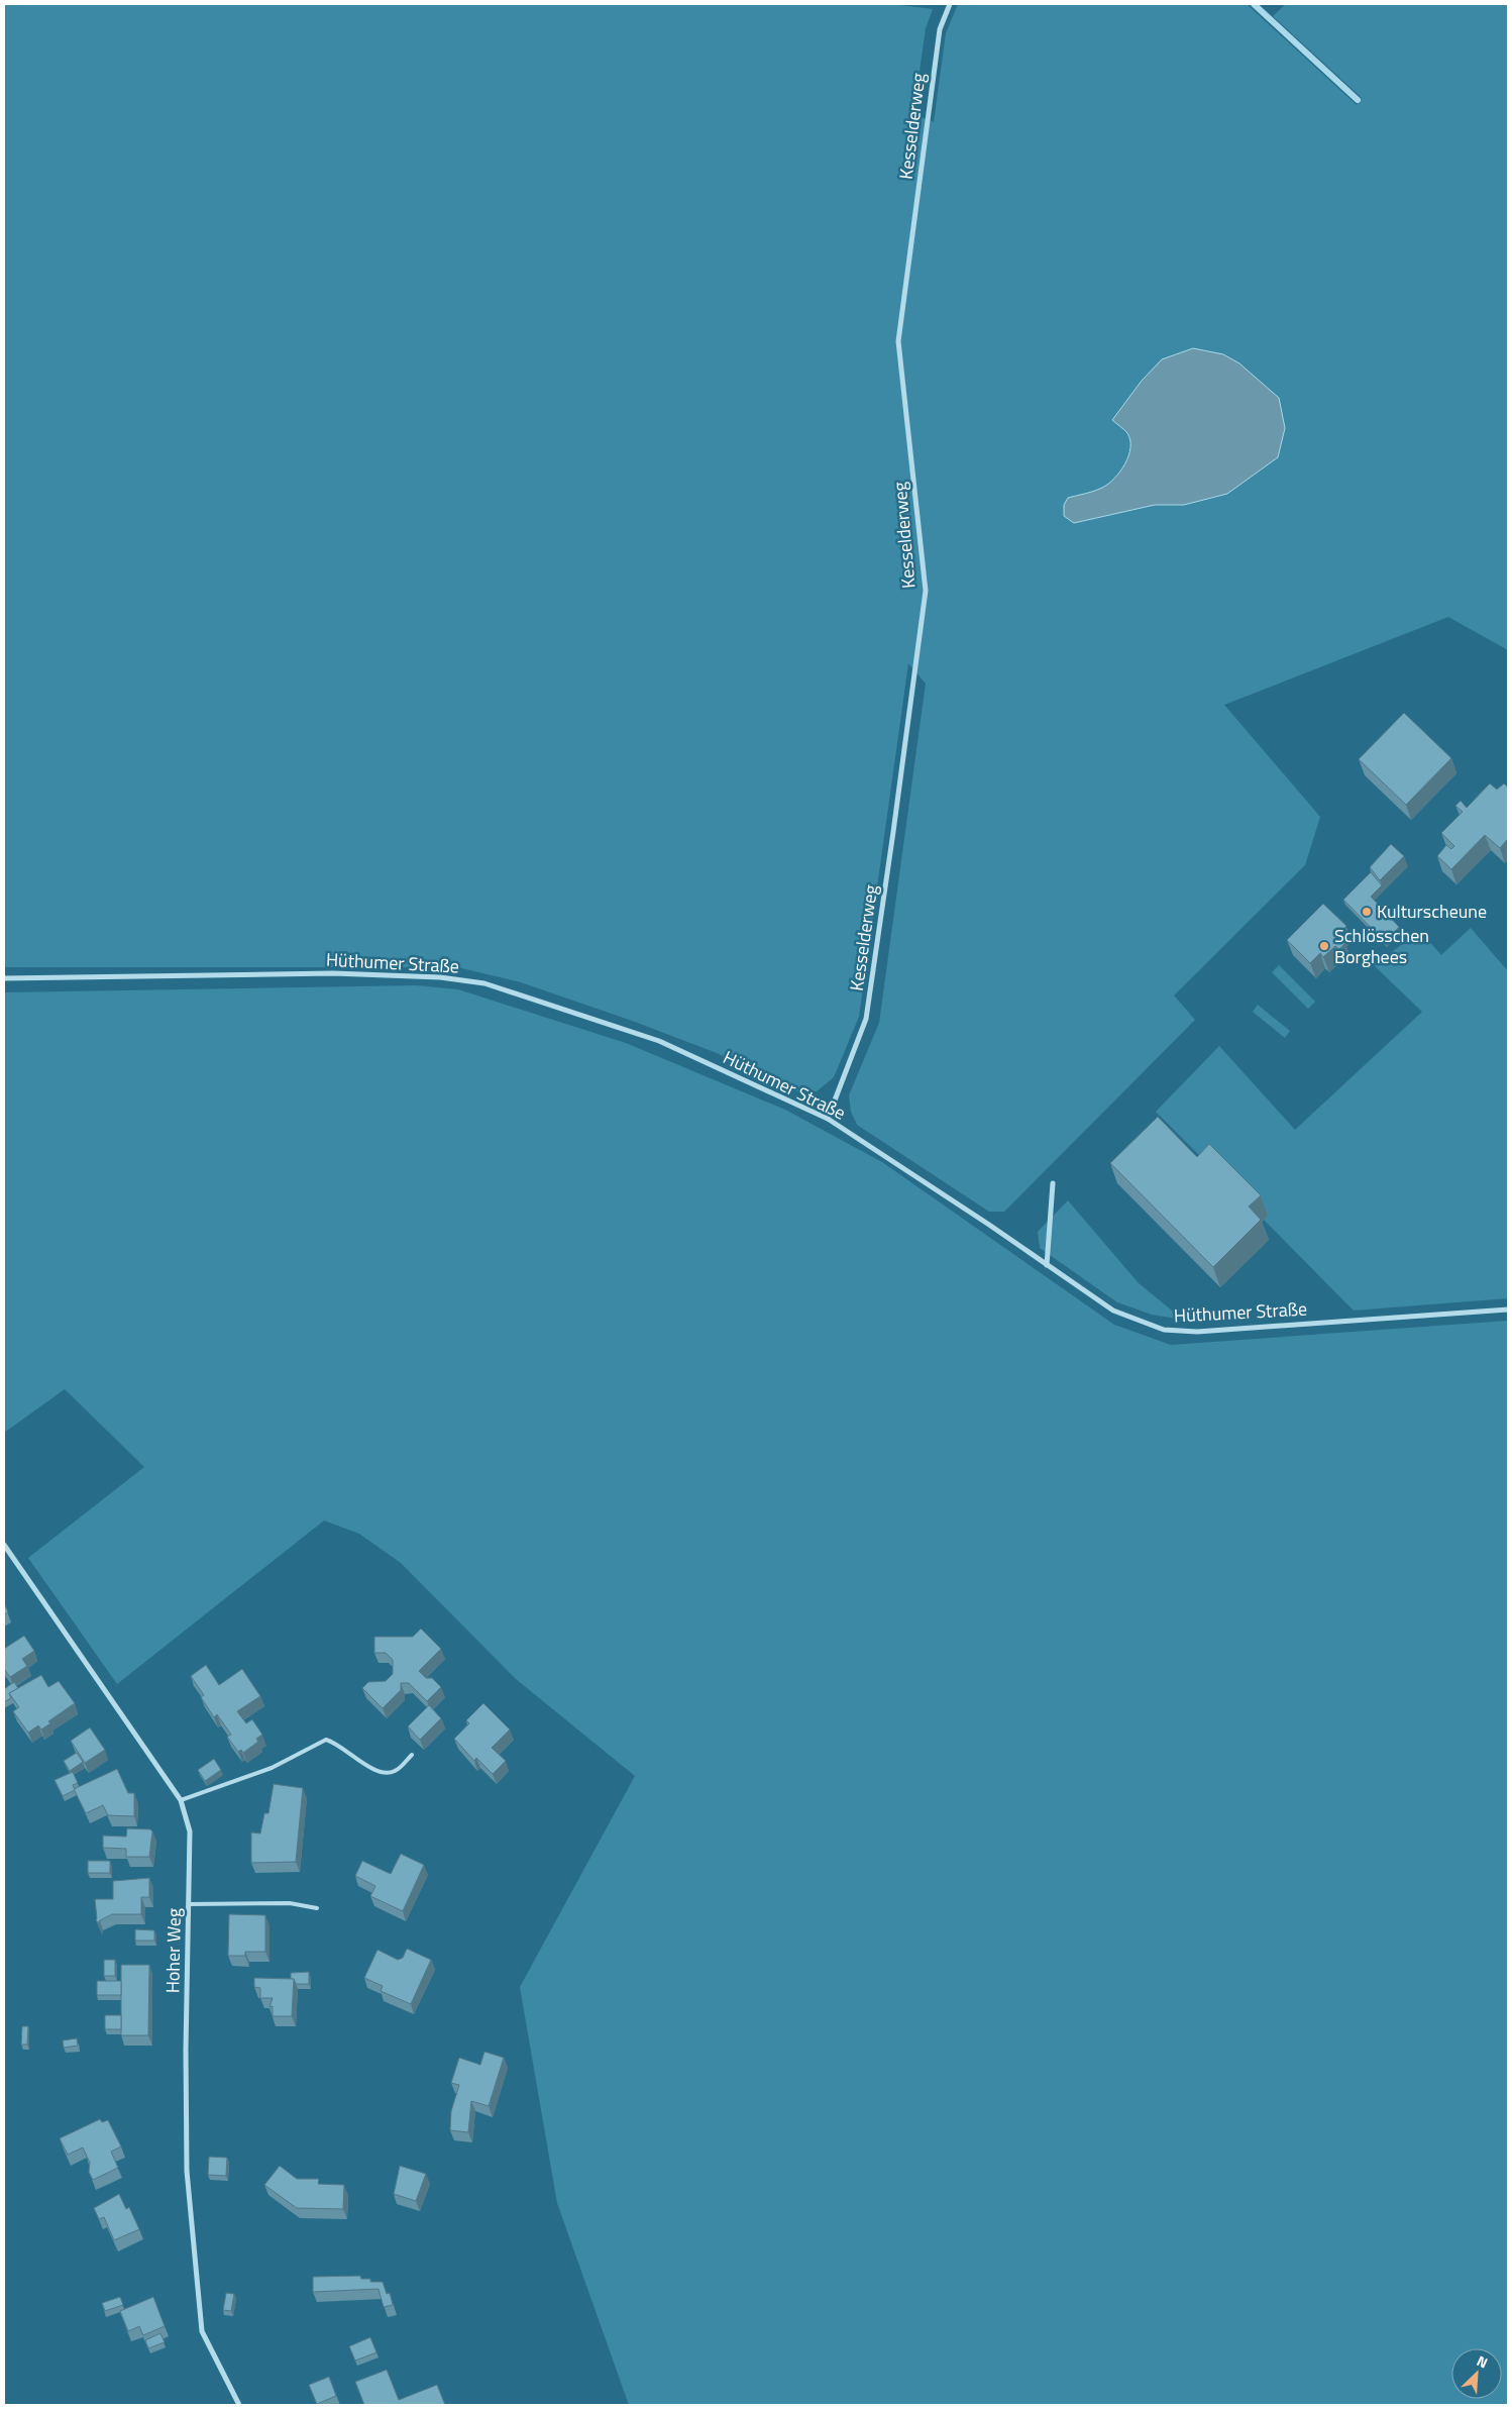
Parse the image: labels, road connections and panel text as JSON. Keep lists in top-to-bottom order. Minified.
{"streets":{"street":["Kesselderweg","Hüthumer Straße","Hoher Weg"]},"crossings":[["Kesselderweg","Hüthumer Straße"]],"places":["Kulturscheune","Schlösschen Borghees"],"north":"top right"}
